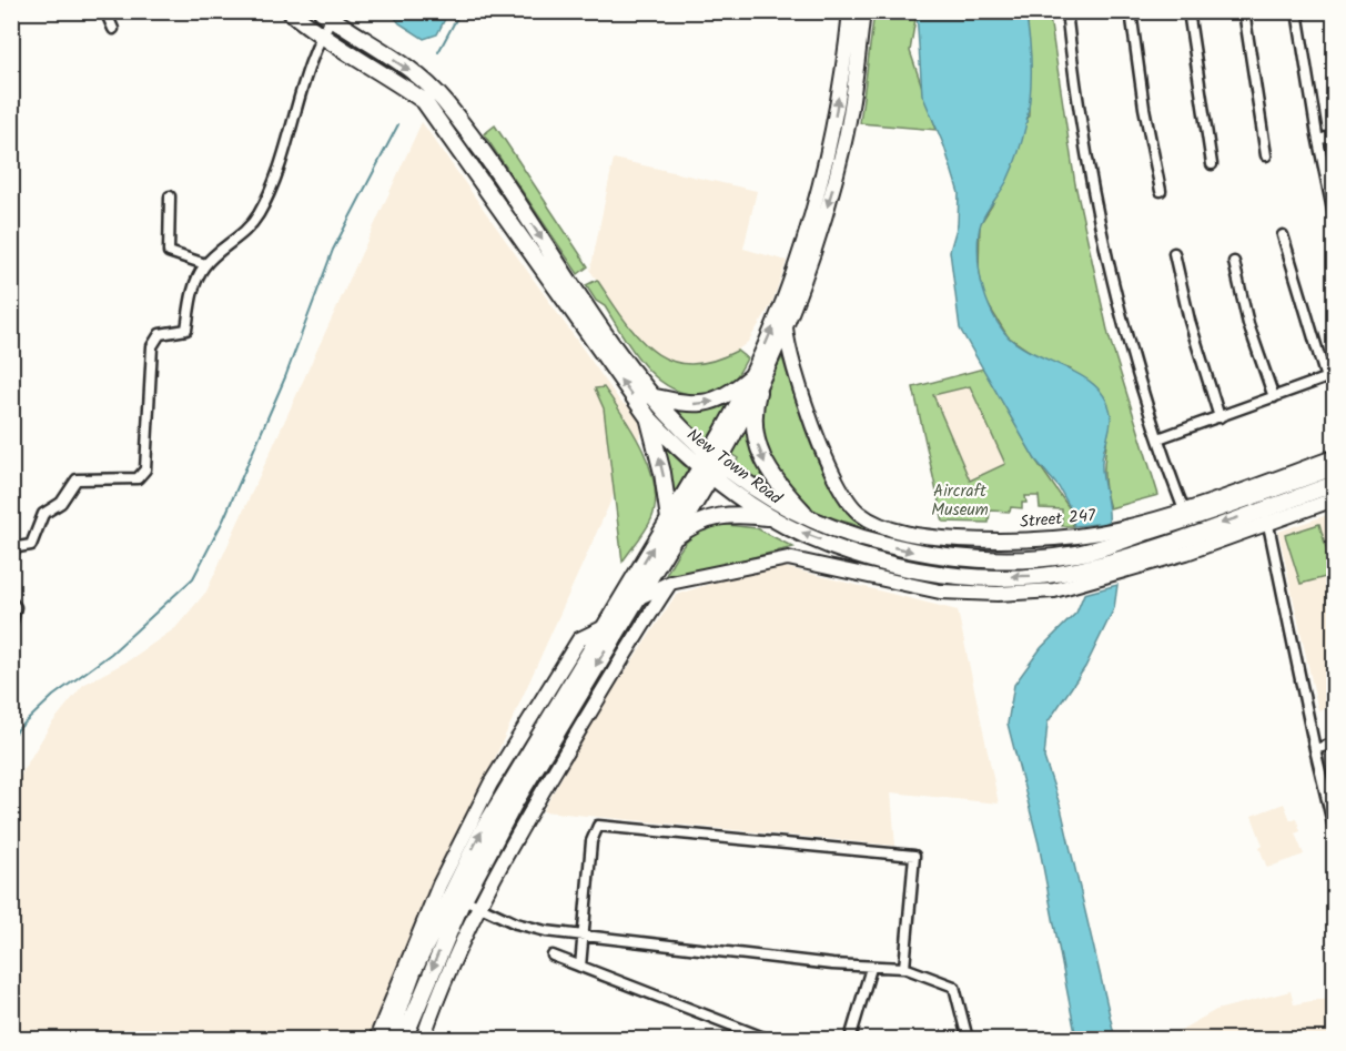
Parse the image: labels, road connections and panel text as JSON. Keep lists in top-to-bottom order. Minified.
{"streets":{"main road":["New Town Road"],"street":["Street 247"]},"one_way":["New Town Road"],"parks":["Aircraft Museum"]}
